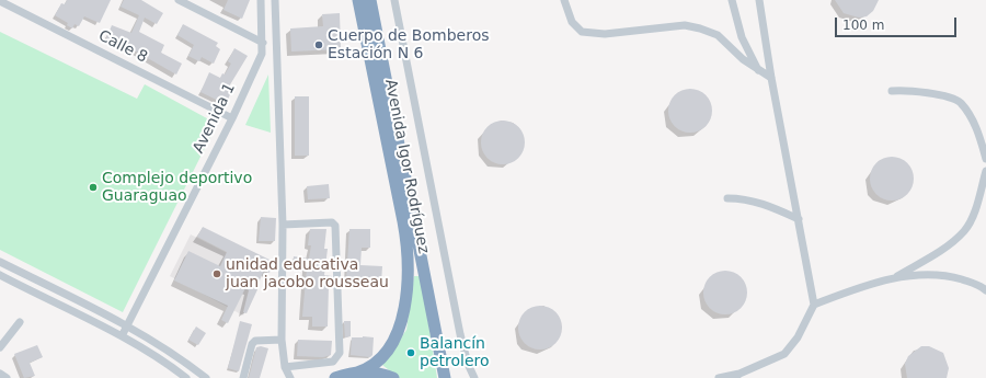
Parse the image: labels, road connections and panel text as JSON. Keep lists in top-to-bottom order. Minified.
{"streets":{"highway":["Avenida Igor Rodríguez"],"street":["Calle 8","Avenida 1"]},"crossings":[["Calle 8","Avenida 1"]],"places":["Cuerpo de Bomberos Estación N 6","Complejo deportivo Guaraguao","unidad educativa juan jacobo rousseau","Balancín petrolero"],"scale_bar":"100 m"}
